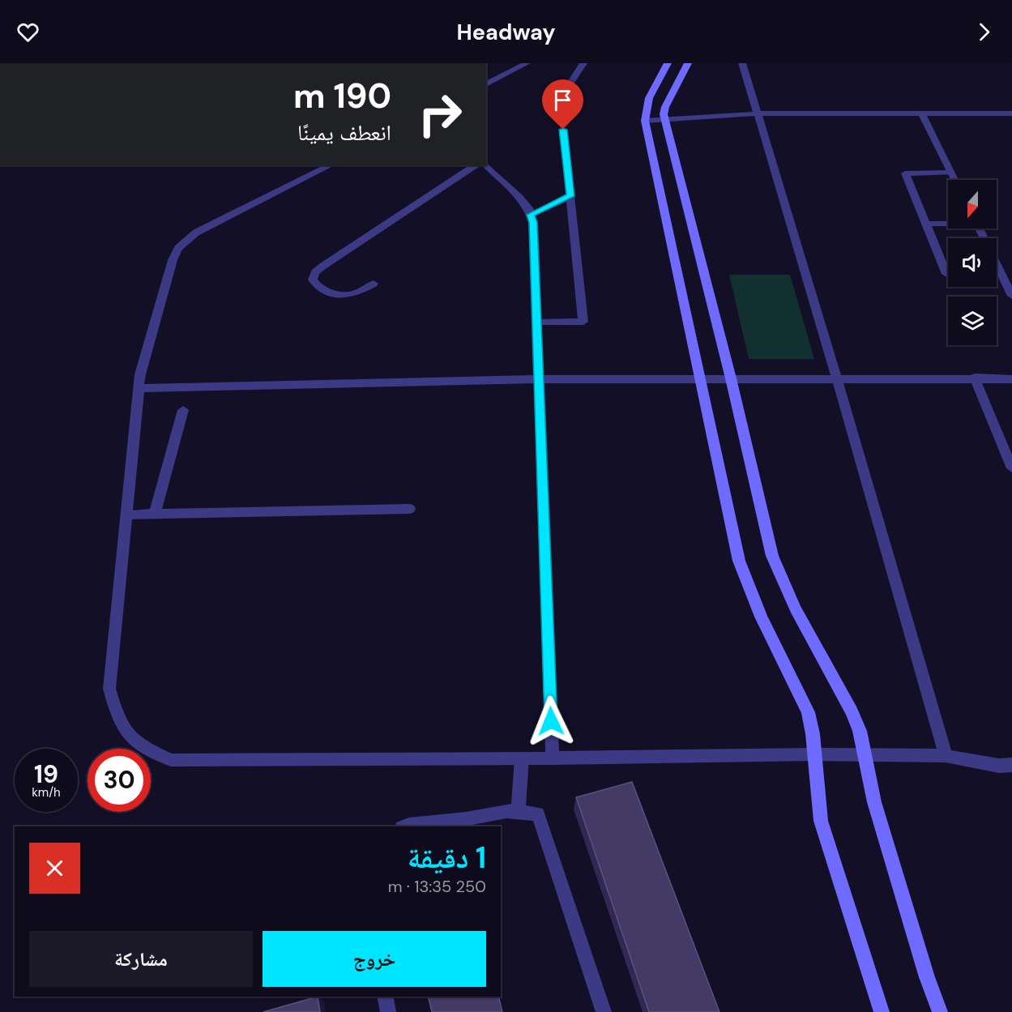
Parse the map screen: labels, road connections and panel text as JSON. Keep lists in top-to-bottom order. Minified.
{"north":"bottom","page":{"header":"Headway","turn":["190 m","انعطف يمينًا"],"speed":"19 km/h","limit":"30","heading":["1 دقيقة","250 m · 13:35"],"buttons":["خروج","مشاركة"]}}
